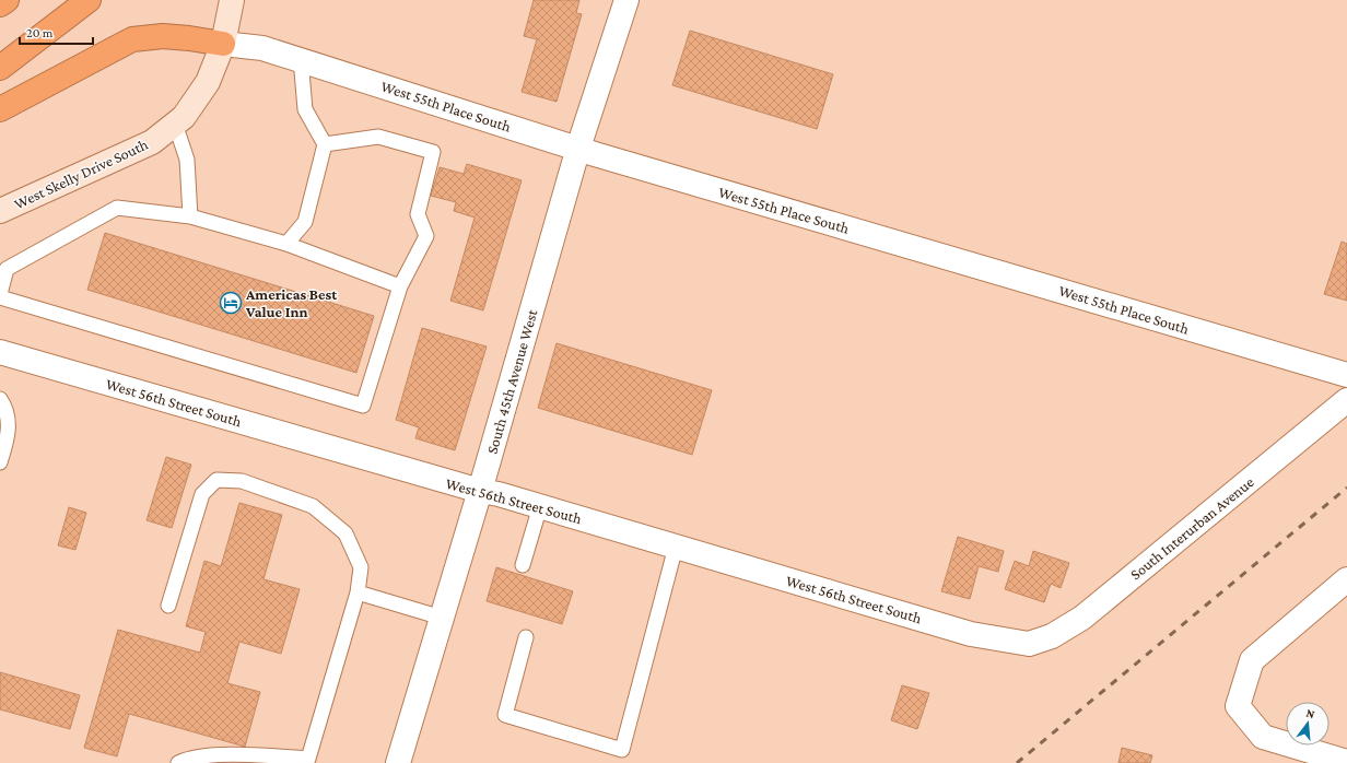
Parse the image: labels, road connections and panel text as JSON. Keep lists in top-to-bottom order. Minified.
{"streets":{"street":["West 55th Place South","West Skelly Drive South","South 45th Avenue West","West 56th Street South","South Interurban Avenue"]},"crossings":[["West 55th Place South","West Skelly Drive South"],["West 55th Place South","South 45th Avenue West"],["South 45th Avenue West","West 56th Street South"],["West 56th Street South","South Interurban Avenue"]],"places":{"hotel":["Americas Best Value Inn"]},"scale_bar":"20 m","north":"top"}
